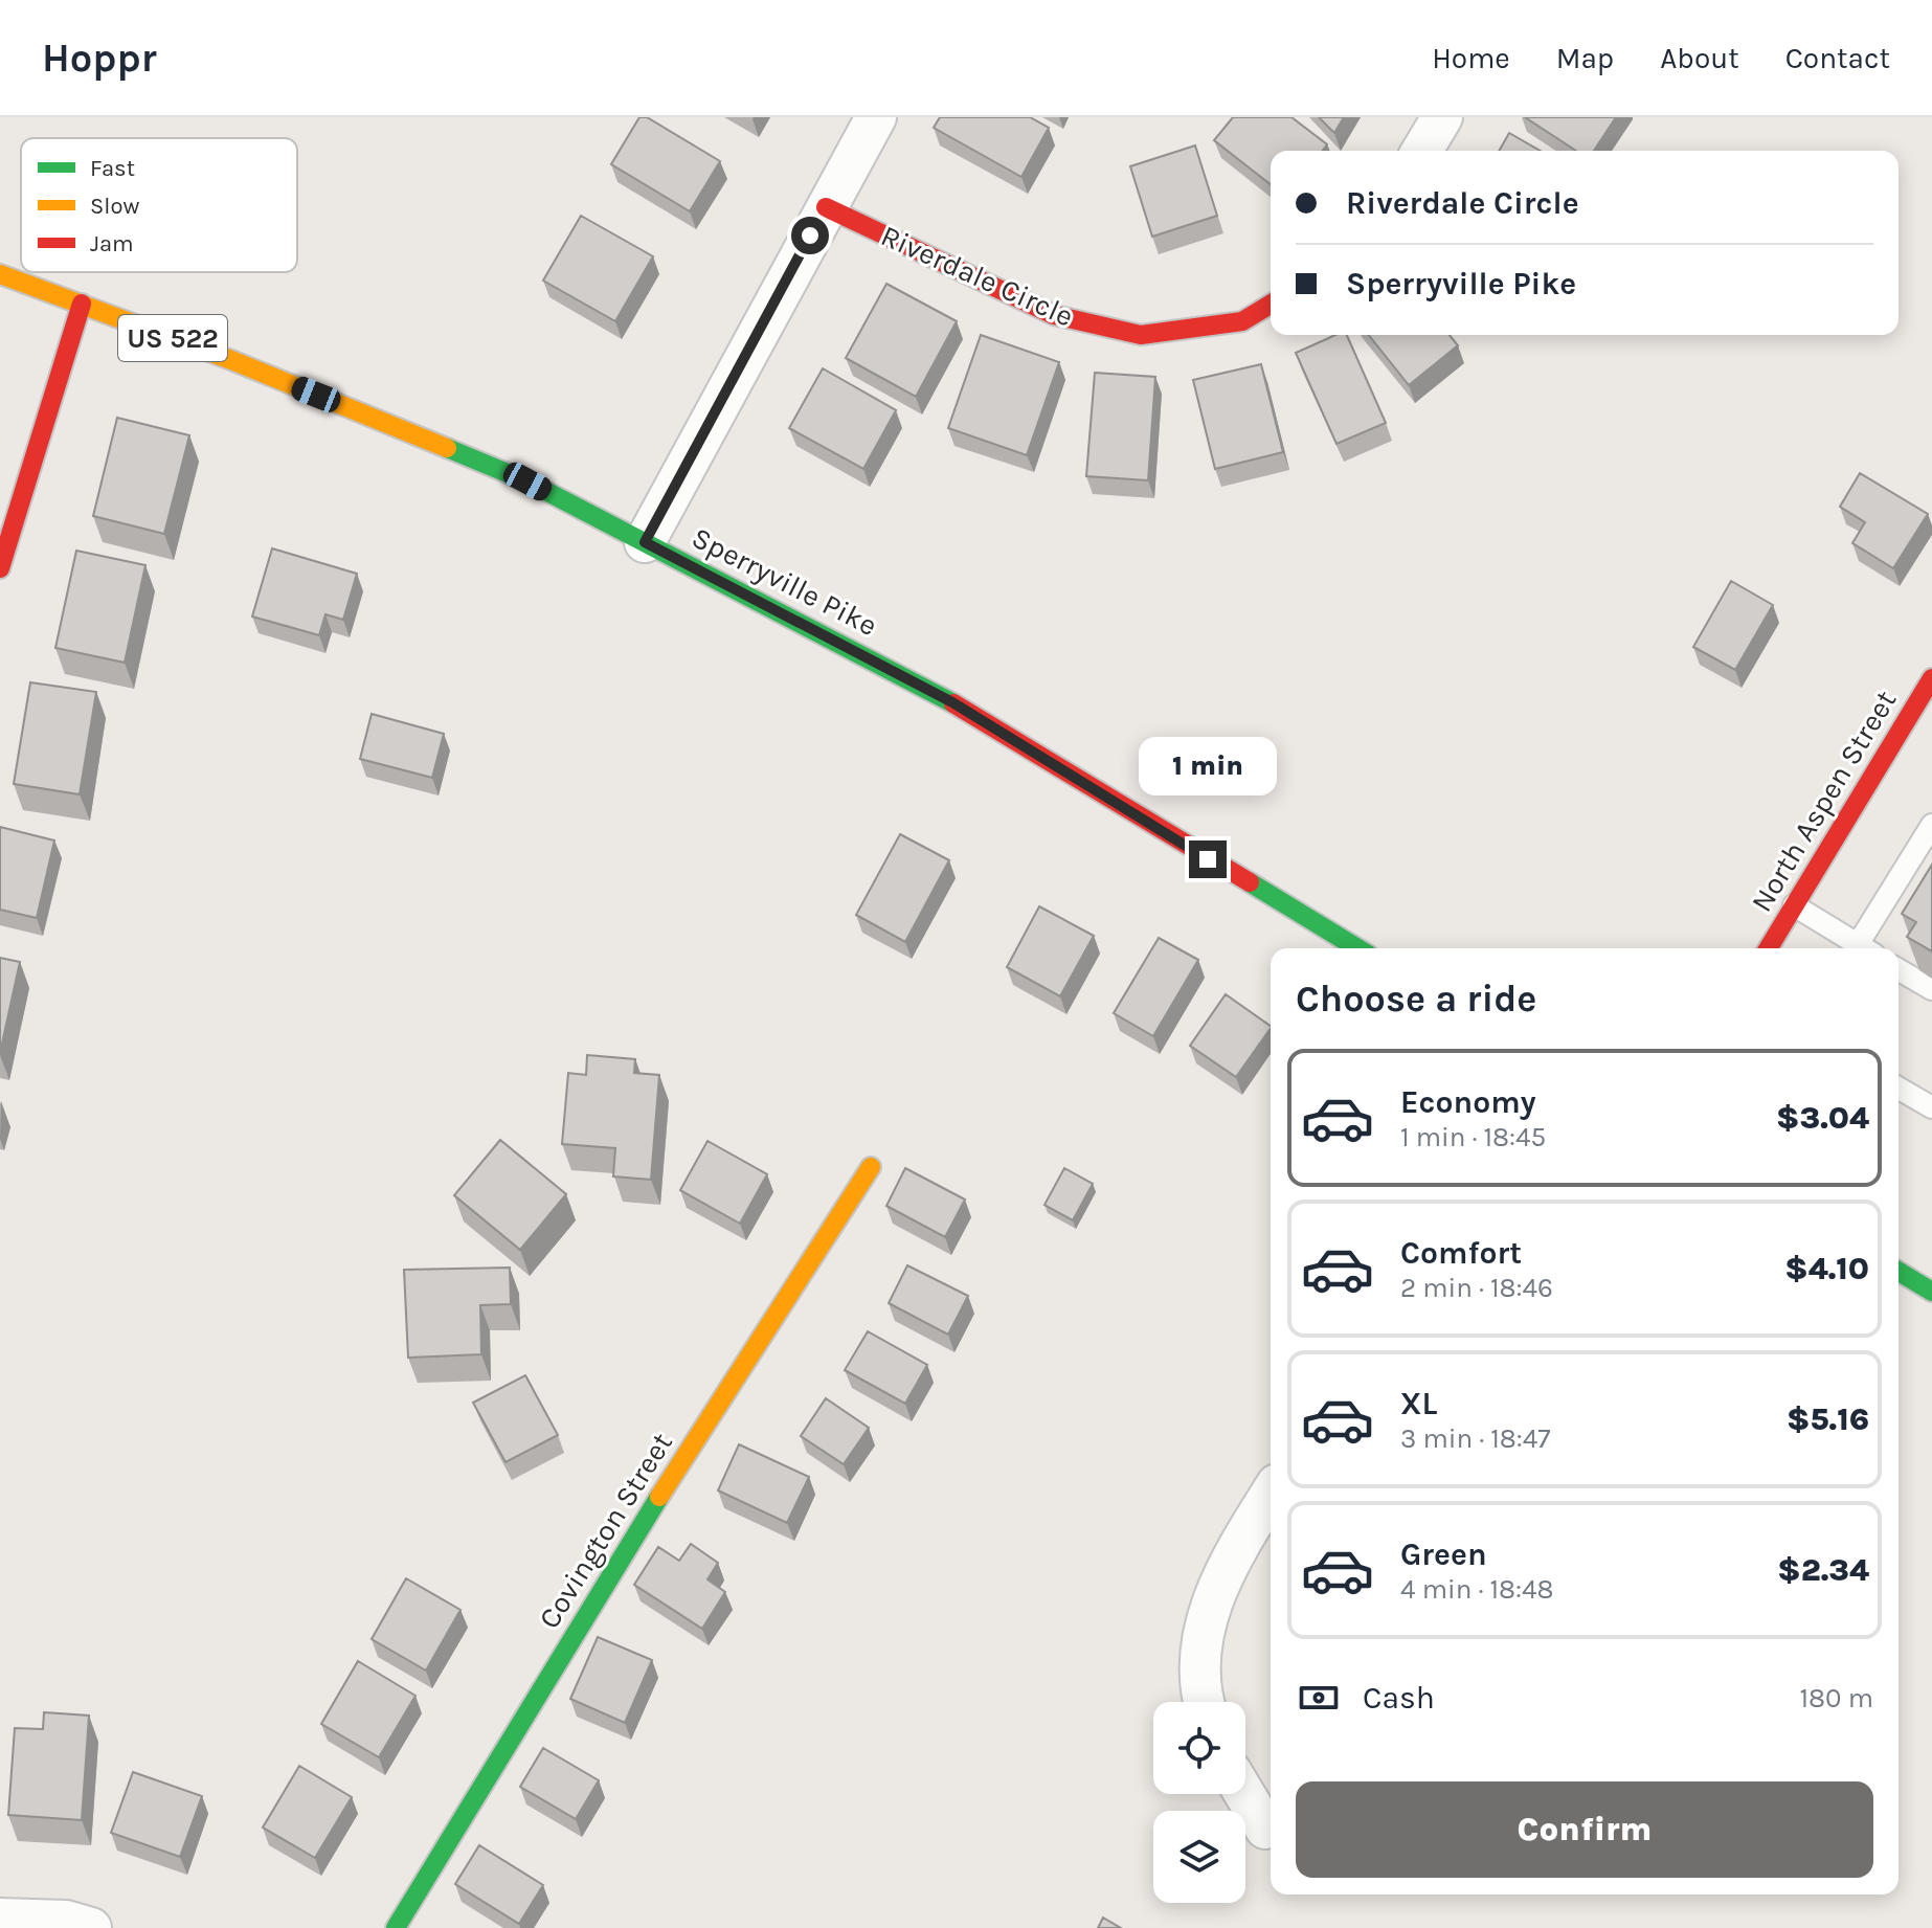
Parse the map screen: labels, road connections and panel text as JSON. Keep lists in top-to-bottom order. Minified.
{"streets":{"street":["Riverdale Circle","US 522","Sperryville Pike","North Aspen Street","Covington Street"]},"legend":["Fast","Slow","Jam"],"page":{"header":"Hoppr","nav":["Home","Map","About","Contact"],"banner":["Riverdale Circle","Sperryville Pike"],"bubble":"1 min","heading":"Choose a ride","list":[{"name":"Economy","note":"1 min · 18:45","value":"$3.04"},{"name":"Comfort","note":"2 min · 18:46","value":"$4.10"},{"name":"XL","note":"3 min · 18:47","value":"$5.16"},{"name":"Green","note":"4 min · 18:48","value":"$2.34"}],"pay":["Cash","180 m"],"buttons":"Confirm"}}
